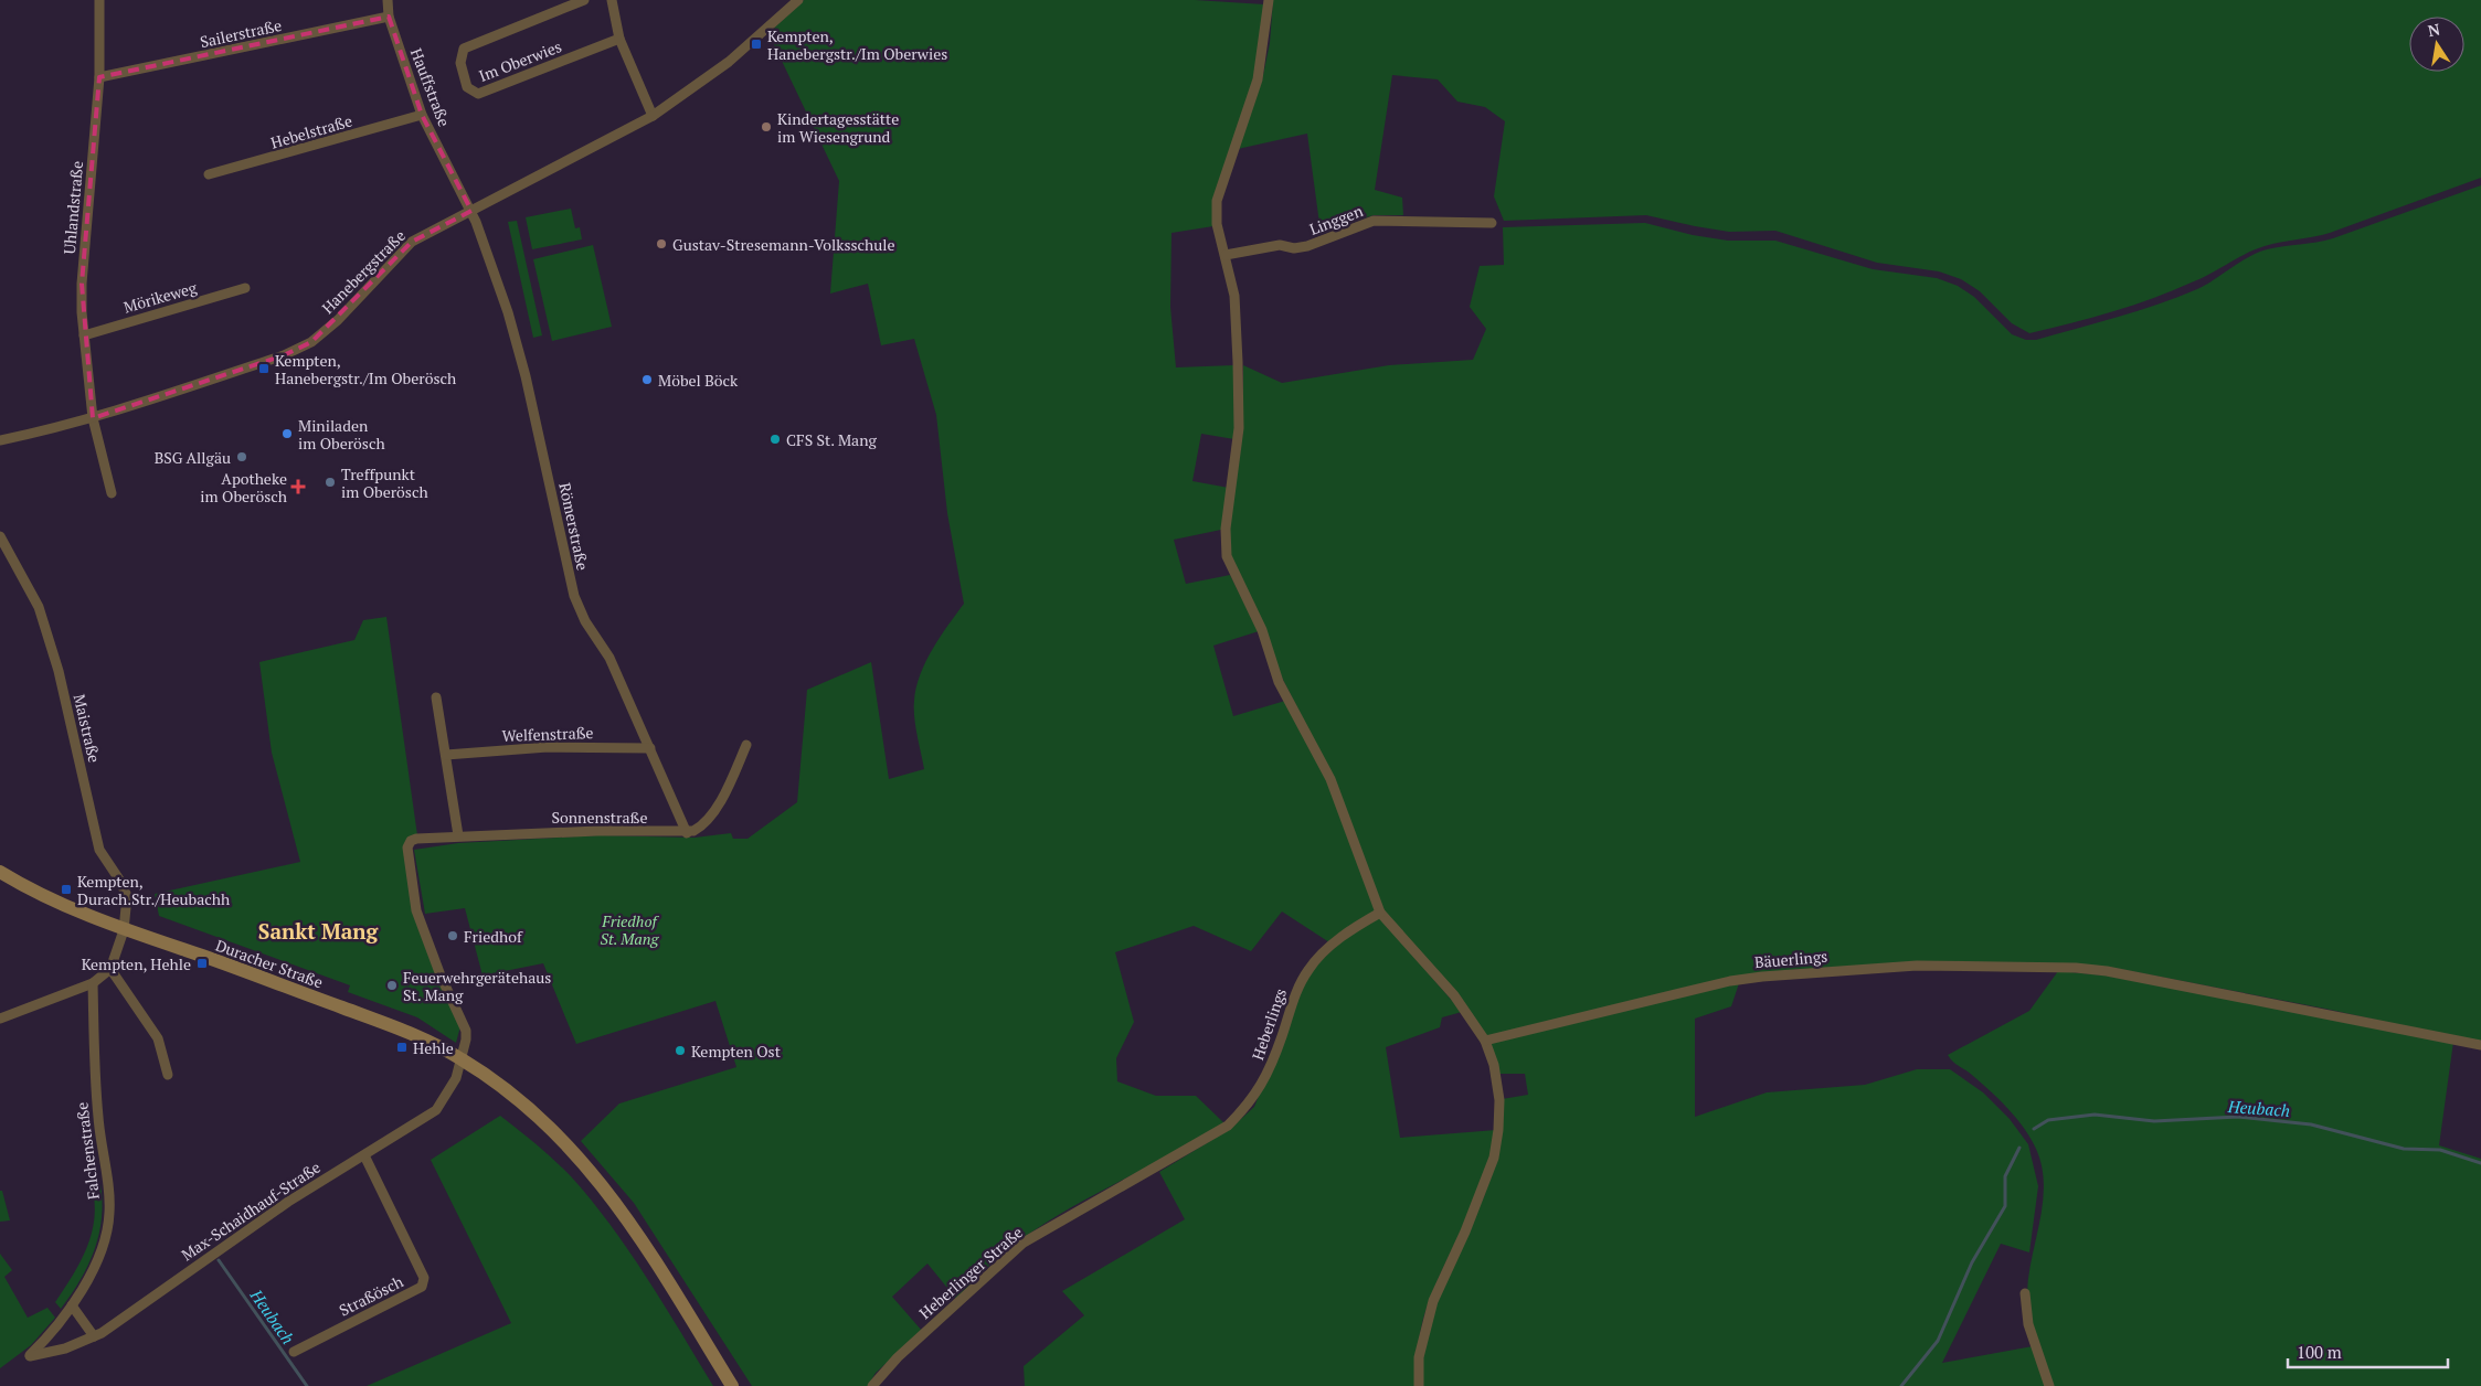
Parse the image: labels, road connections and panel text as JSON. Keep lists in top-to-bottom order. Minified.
{"streets":{"main road":["Duracher Straße"],"street":["Sailerstraße","Im Oberwies","Hauffstraße","Hebelstraße","Uhlandstraße","Linggen","Hanebergstraße","Mörikeweg","Römerstraße","Maistraße","Welfenstraße","Sonnenstraße","Bäuerlings","Heberlings","Falchenstraße","Max-Schaidhauf-Straße","Heberlinger Straße","Straßösch"]},"crossings":[["Sailerstraße","Hauffstraße"],["Sailerstraße","Uhlandstraße"],["Hauffstraße","Hebelstraße"],["Hauffstraße","Hanebergstraße"],["Hauffstraße","Römerstraße"],["Uhlandstraße","Hanebergstraße"],["Uhlandstraße","Mörikeweg"],["Hanebergstraße","Römerstraße"],["Römerstraße","Welfenstraße"],["Römerstraße","Sonnenstraße"],["Maistraße","Duracher Straße"],["Sonnenstraße","Max-Schaidhauf-Straße"],["Duracher Straße","Max-Schaidhauf-Straße"],["Heberlings","Heberlinger Straße"],["Falchenstraße","Max-Schaidhauf-Straße"],["Max-Schaidhauf-Straße","Straßösch"]],"districts":["Sankt Mang"],"water":["Heubach"],"parks":["Friedhof St. Mang"],"places":{"transit":["Kempten, Hanebergstr./Im Oberwies","Kempten, Hanebergstr./Im Oberösch","Kempten, Durach.Str./Heubachh","Kempten, Hehle","Hehle"],"other":["Kindertagesstätte im Wiesengrund","Gustav-Stresemann-Volksschule","Möbel Böck","Miniladen im Oberösch","CFS St. Mang","BSG Allgäu","Treffpunkt im Oberösch","Friedhof","Feuerwehrgerätehaus St. Mang","Kempten Ost"],"health":["Apotheke im Oberösch"]},"scale_bar":"100 m","north":"top"}
